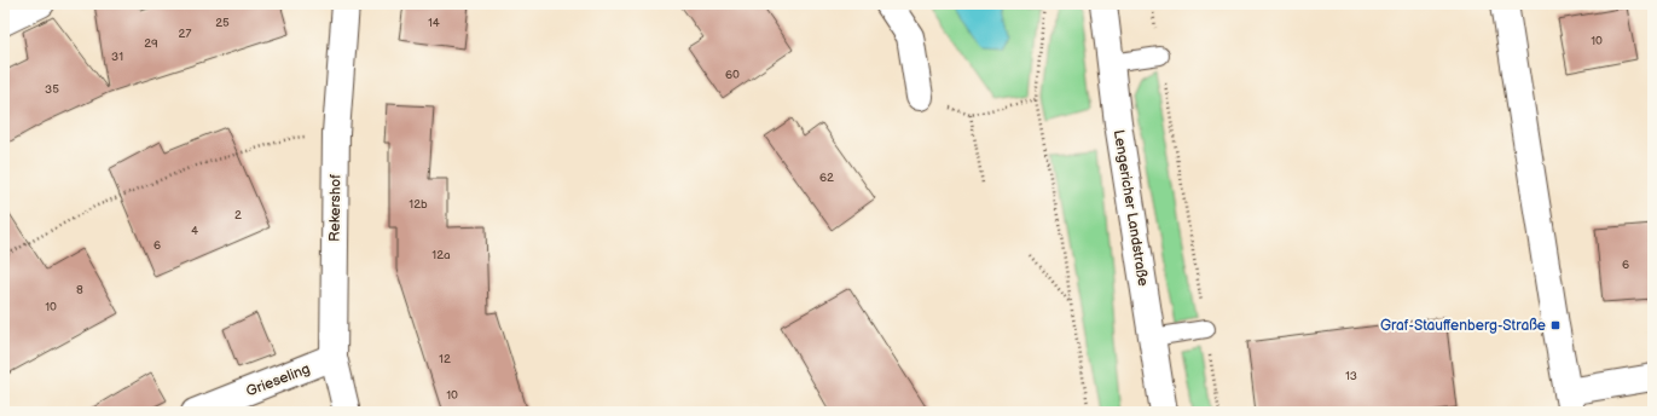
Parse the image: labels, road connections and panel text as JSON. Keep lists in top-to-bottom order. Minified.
{"streets":{"street":["Rekershof","Lengericher Landstraße","Grieseling"]},"crossings":[["Rekershof","Grieseling"]],"places":{"transit":["Graf-Stauffenberg-Straße"]},"house_numbers":["25","14","27","10","29","31","60","35","62","12b","2","4","6","12a","6","8","10","12","13","10"]}
